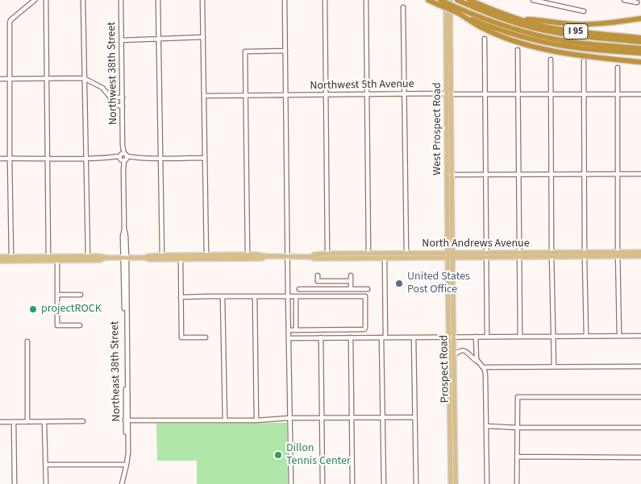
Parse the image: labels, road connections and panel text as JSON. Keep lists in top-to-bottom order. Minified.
{"streets":{"highway":["I 95"],"main road":["West Prospect Road","North Andrews Avenue","Prospect Road"],"street":["Northwest 38th Street","Northwest 5th Avenue","Northeast 38th Street"]},"crossings":[["Northwest 38th Street","North Andrews Avenue"],["Northwest 38th Street","Northeast 38th Street"],["Northwest 5th Avenue","West Prospect Road"],["West Prospect Road","North Andrews Avenue"],["West Prospect Road","Prospect Road"],["North Andrews Avenue","Prospect Road"],["North Andrews Avenue","Northeast 38th Street"]],"places":["United States Post Office","projectROCK","Dillon Tennis Center"]}
